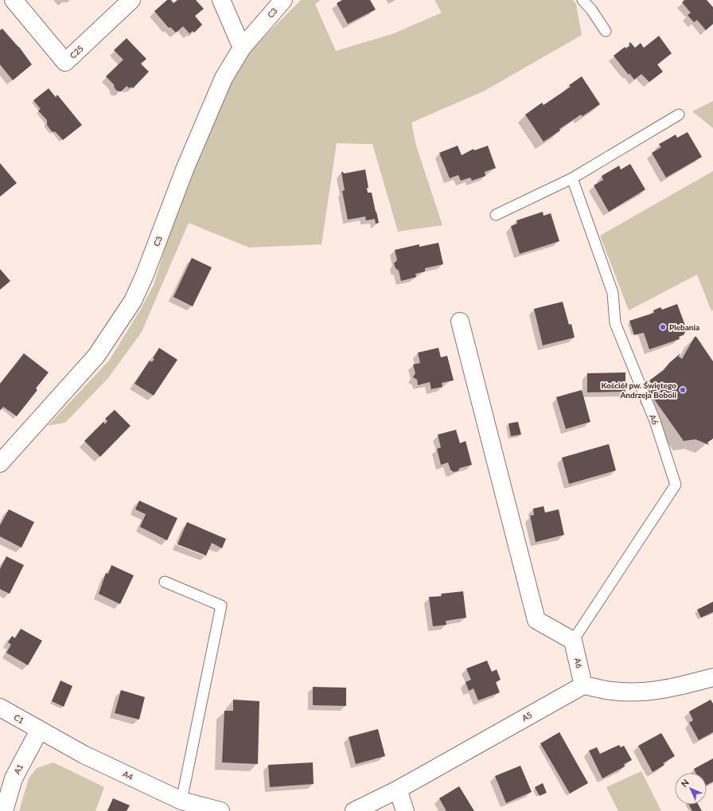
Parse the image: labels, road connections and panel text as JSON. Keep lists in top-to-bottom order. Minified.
{"streets":{"street":["C3","C25","A6","A5","C1","A1","A4"]},"crossings":[["A6","A5"],["C1","A1"],["C1","A4"],["A1","A4"]],"places":["Plebania","Kościół pw. Świętego Andrzeja Boboli"],"north":"top left"}
